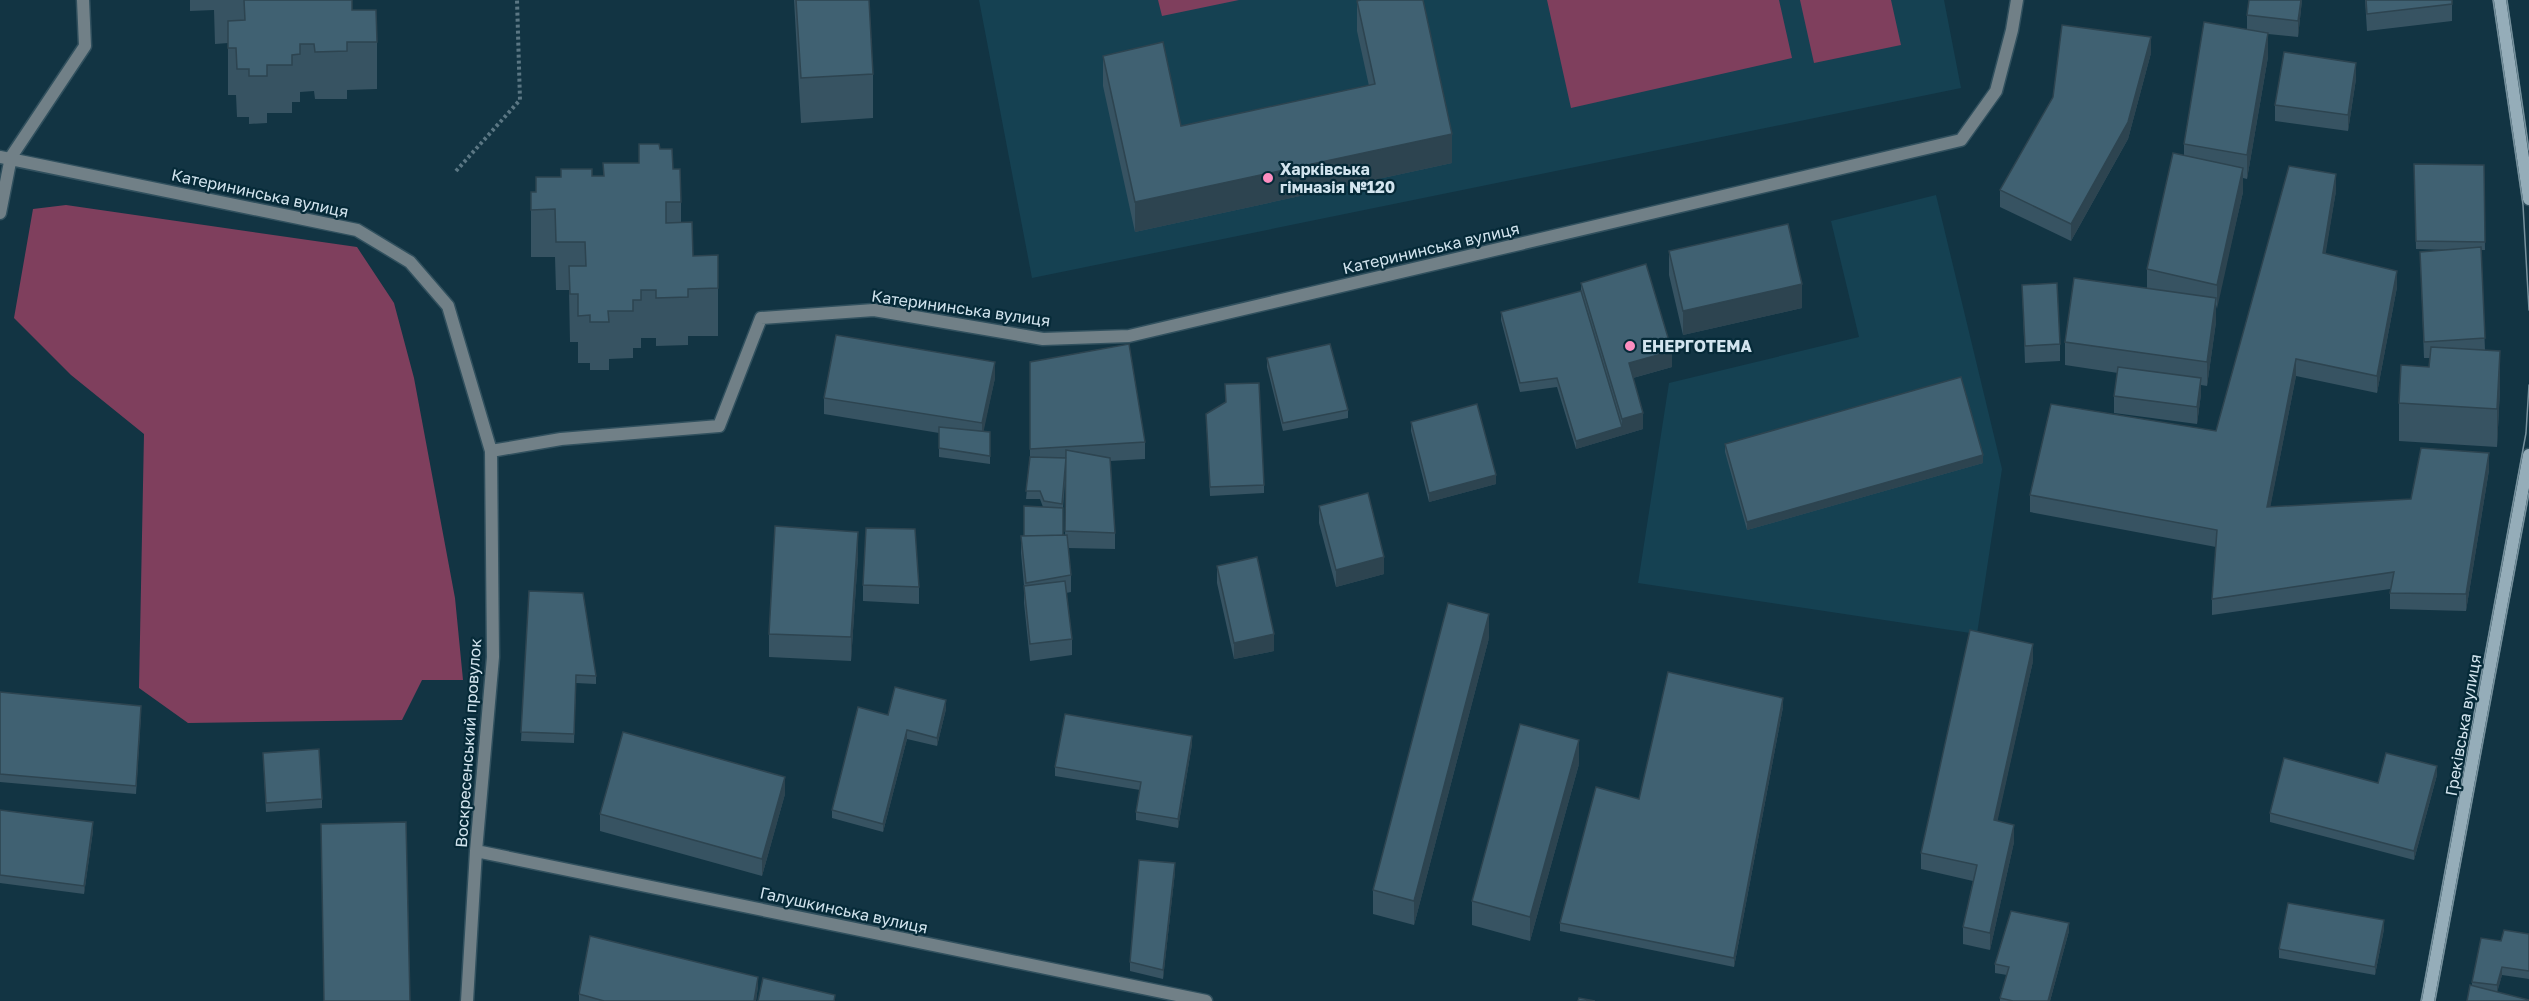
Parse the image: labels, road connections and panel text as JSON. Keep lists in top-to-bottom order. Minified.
{"streets":{"main road":["Греківська вулиця"],"street":["Катерининська вулиця","Воскресенський провулок","Галушкинська вулиця"]},"crossings":[["Катерининська вулиця","Воскресенський провулок"],["Воскресенський провулок","Галушкинська вулиця"]],"places":["Харківська гімназія №120","ЕНЕРГОТЕМА"]}
